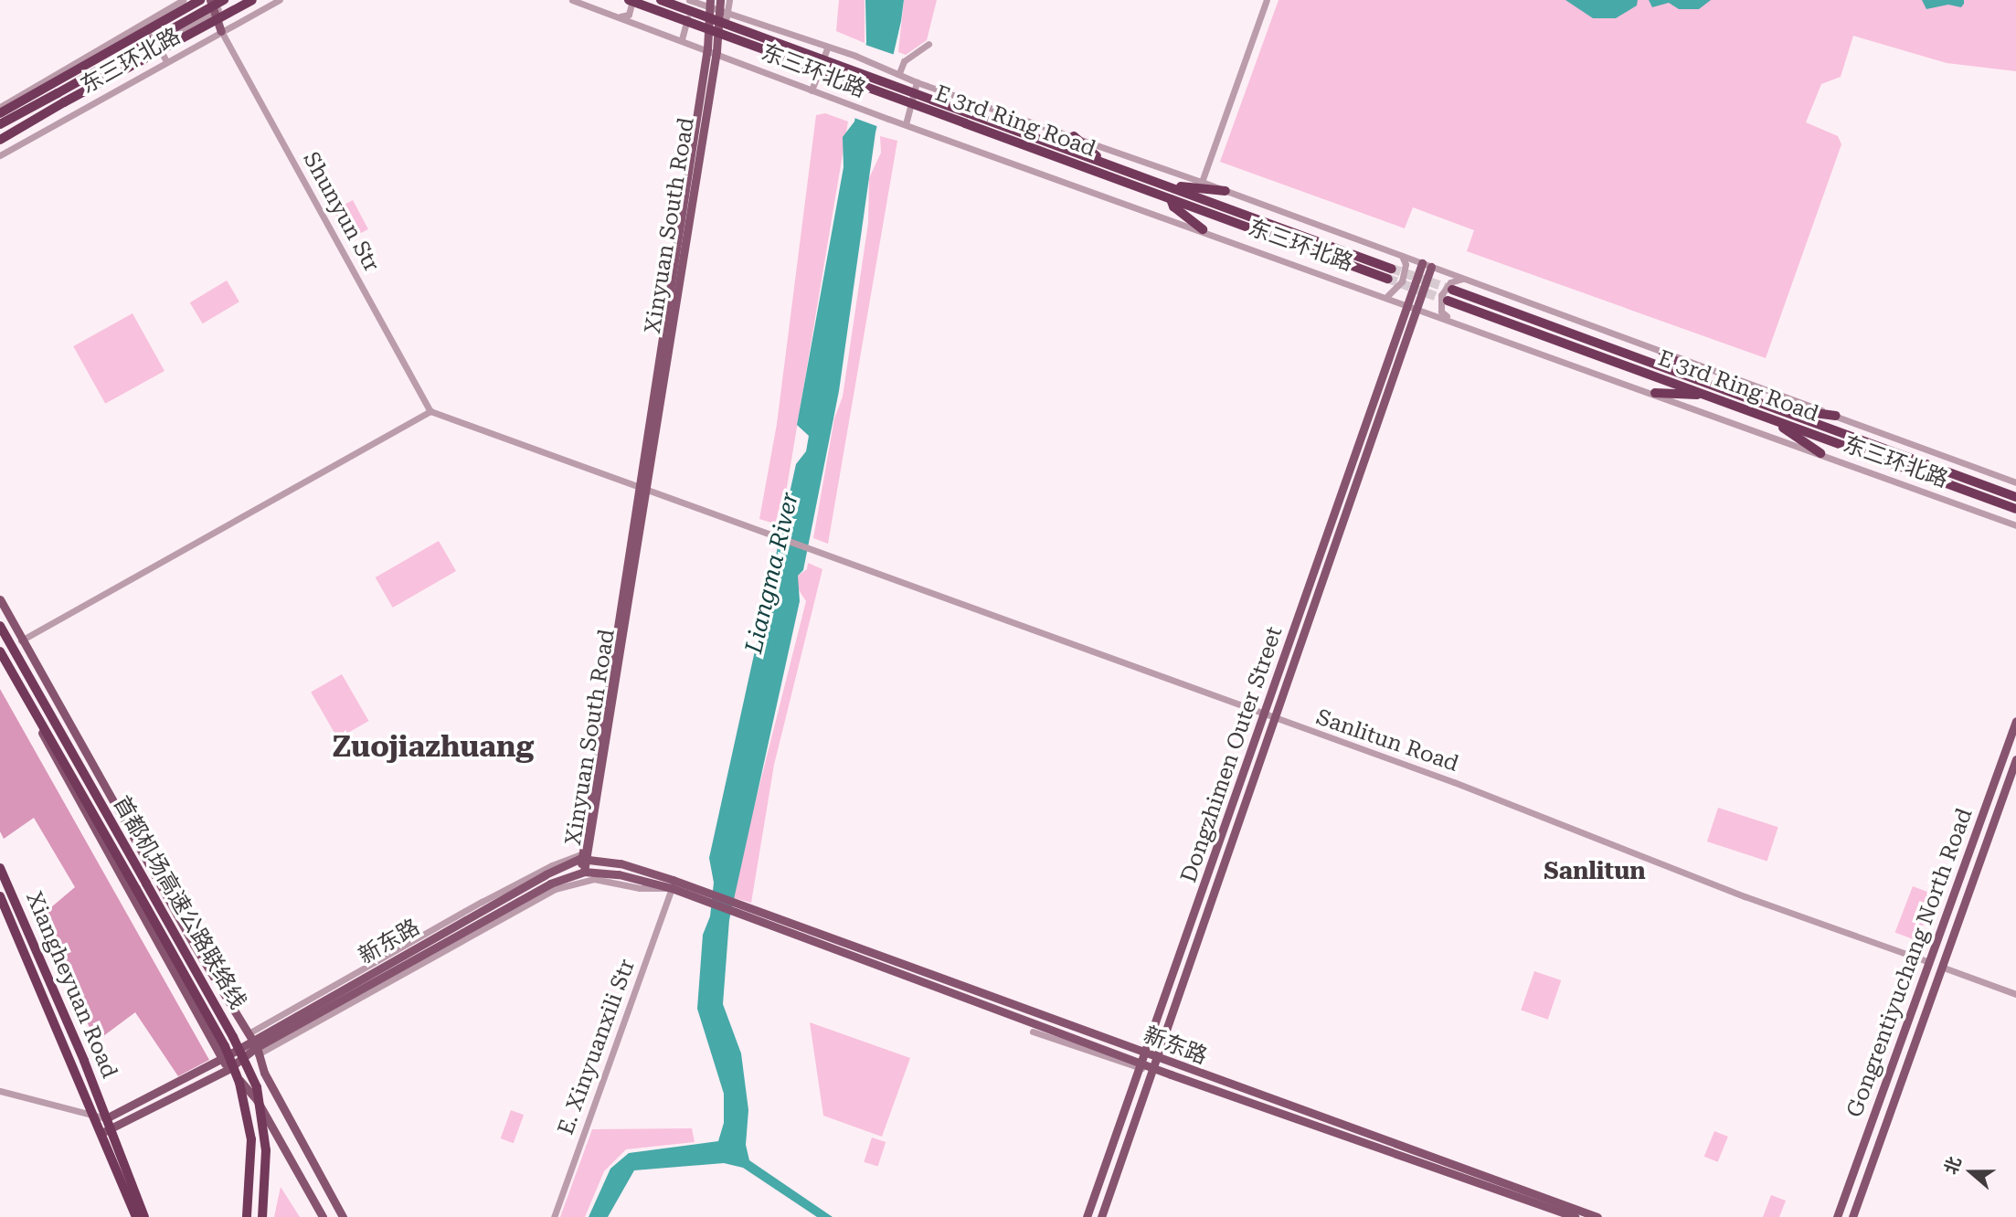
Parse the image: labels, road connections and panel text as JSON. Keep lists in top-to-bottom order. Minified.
{"streets":{"highway":["E 3rd Ring Road","首都机场高速公路联络线","Xiangheyuan Road"],"main road":["Xinyuan South Road","Dongzhimen Outer Street","新东路","Gongrentiyuchang North Road"],"street":["东三环北路","Shunyun Str","Sanlitun Road","E. Xinyuanxili Str"]},"crossings":[["东三环北路","Shunyun Str"],["东三环北路","Xinyuan South Road"],["东三环北路","Dongzhimen Outer Street"],["Shunyun Str","Sanlitun Road"],["Xinyuan South Road","Sanlitun Road"],["Xinyuan South Road","新东路"],["Sanlitun Road","Dongzhimen Outer Street"],["Sanlitun Road","Gongrentiyuchang North Road"],["Dongzhimen Outer Street","新东路"],["新东路","Xiangheyuan Road"]],"districts":["Zuojiazhuang","Sanlitun"],"water":["Liangma River"],"north":"left"}
